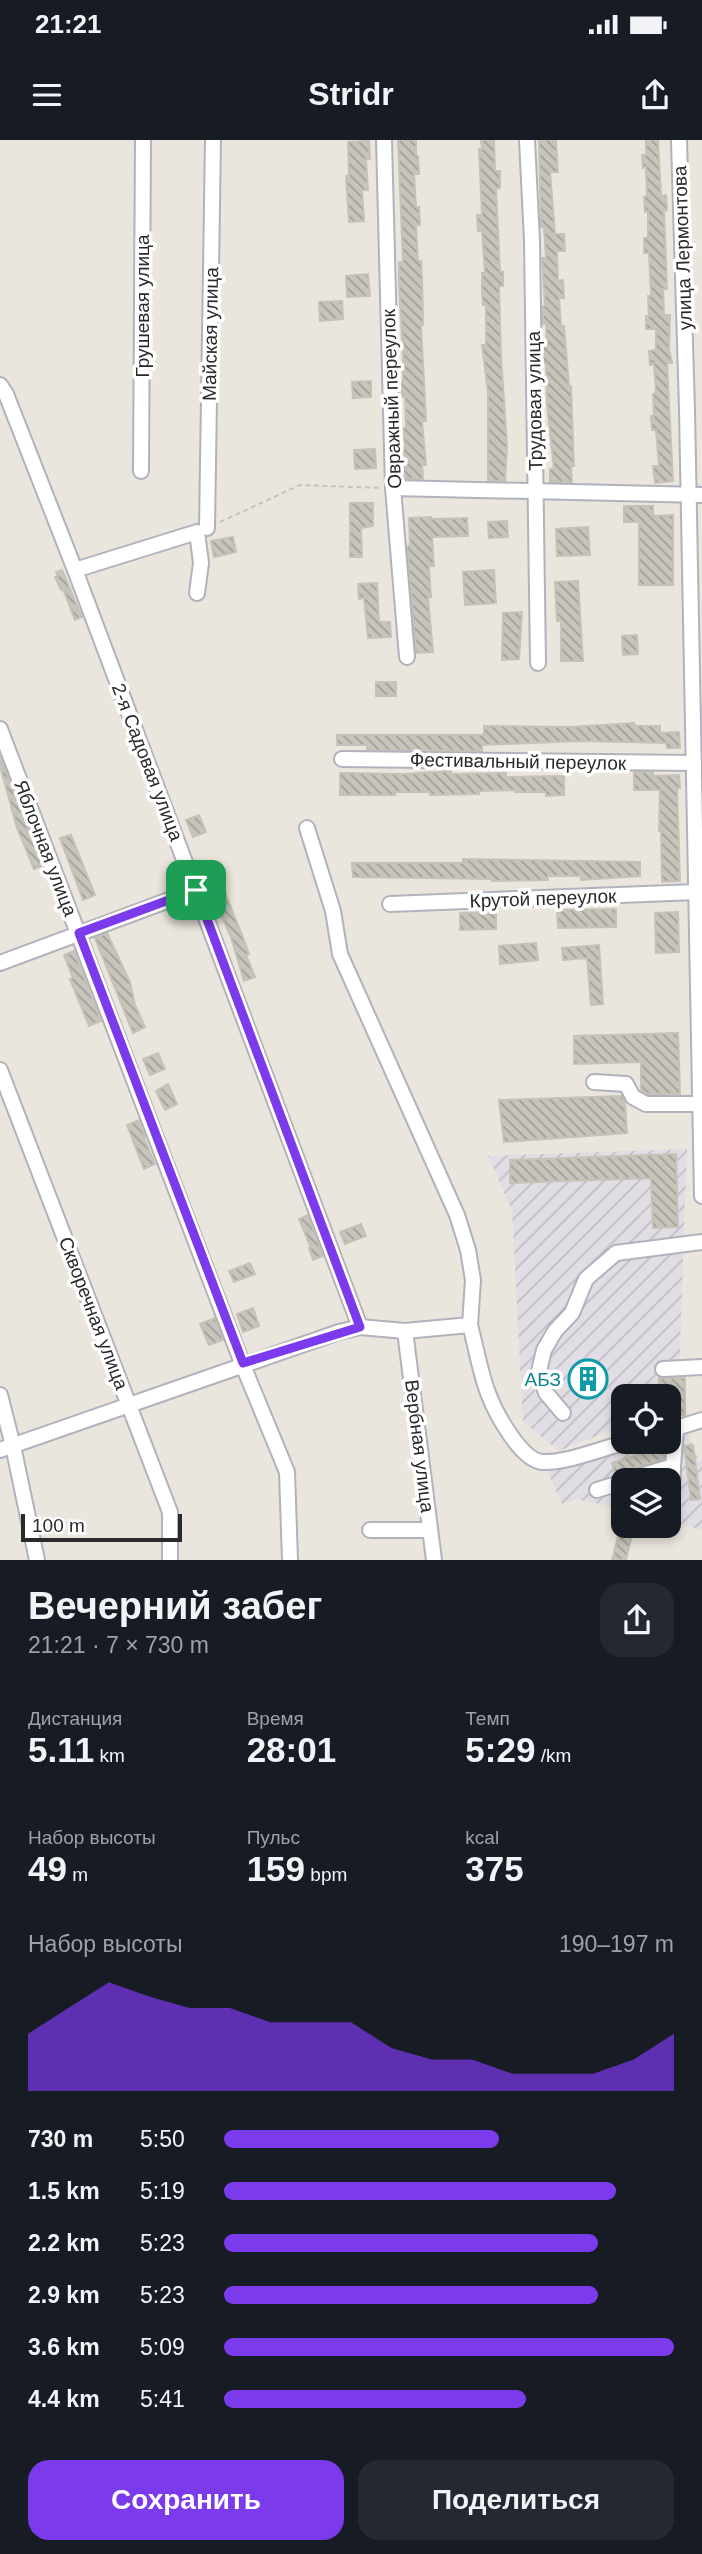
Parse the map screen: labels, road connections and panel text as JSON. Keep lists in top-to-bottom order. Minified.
{"streets":{"street":["улица Лермонтова","Грушевая улица","Майская улица","Овражный переулок","Трудовая улица","Фестивальный переулок","2-я Садовая улица","Яблочная улица","Крутой переулок","Скворечная улица","Вербная улица"]},"crossings":[["улица Лермонтова","Фестивальный переулок"],["улица Лермонтова","Крутой переулок"]],"places":{"building":["АБЗ"]},"scale_bar":"100 m","page":{"status":"21:21","header":"Stridr","scale":"100 m","heading":["Вечерний забег","21:21 · 7 × 730 m"],"stats":[["Дистанция","5.11 km"],["Время","28:01"],["Темп","5:29 /km"],["Набор высоты","49 m"],["Пульс","159 bpm"],["kcal","375"]],"chart":["Набор высоты","190–197 m"],"list":[{"name":"730 m","note":"5:50"},{"name":"1.5 km","note":"5:19"},{"name":"2.2 km","note":"5:23"},{"name":"2.9 km","note":"5:23"},{"name":"3.6 km","note":"5:09"},{"name":"4.4 km","note":"5:41"}],"buttons":["Сохранить","Поделиться"]}}
